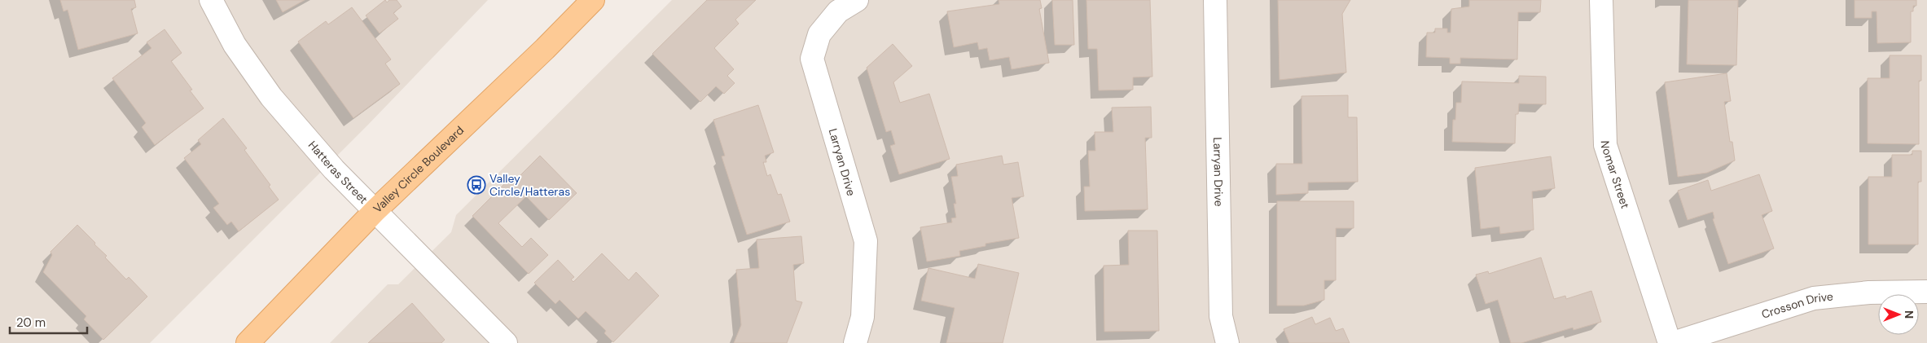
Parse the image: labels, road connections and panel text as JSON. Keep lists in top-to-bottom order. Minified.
{"streets":{"main road":["Valley Circle Boulevard"],"street":["Larryan Drive","Hatteras Street","Nomar Street","Crosson Drive"]},"crossings":[["Valley Circle Boulevard","Hatteras Street"],["Nomar Street","Crosson Drive"]],"places":{"bus stop":["Valley Circle/Hatteras"]},"scale_bar":"20 m","north":"right"}
